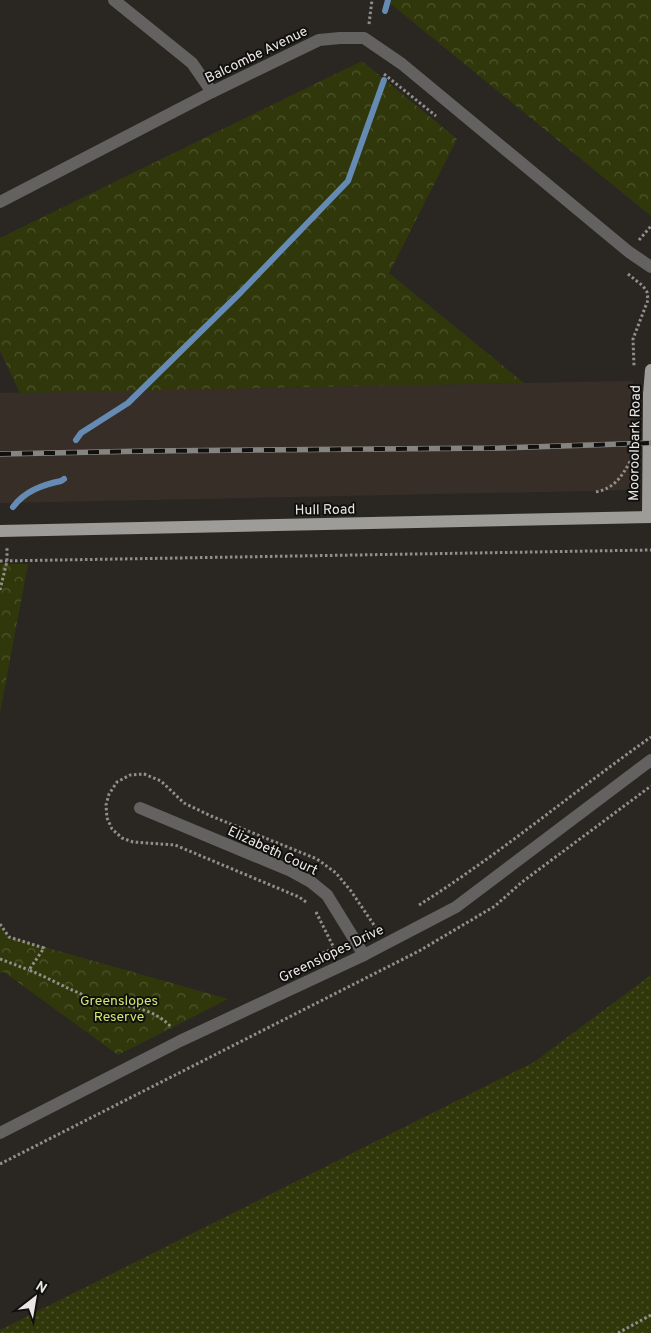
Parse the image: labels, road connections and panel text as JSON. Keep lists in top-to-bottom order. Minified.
{"streets":{"main road":["Mooroolbark Road","Hull Road"],"street":["Balcombe Avenue","Elizabeth Court","Greenslopes Drive"]},"crossings":[["Mooroolbark Road","Hull Road"],["Elizabeth Court","Greenslopes Drive"]],"parks":["Greenslopes Reserve"],"north":"top right"}
